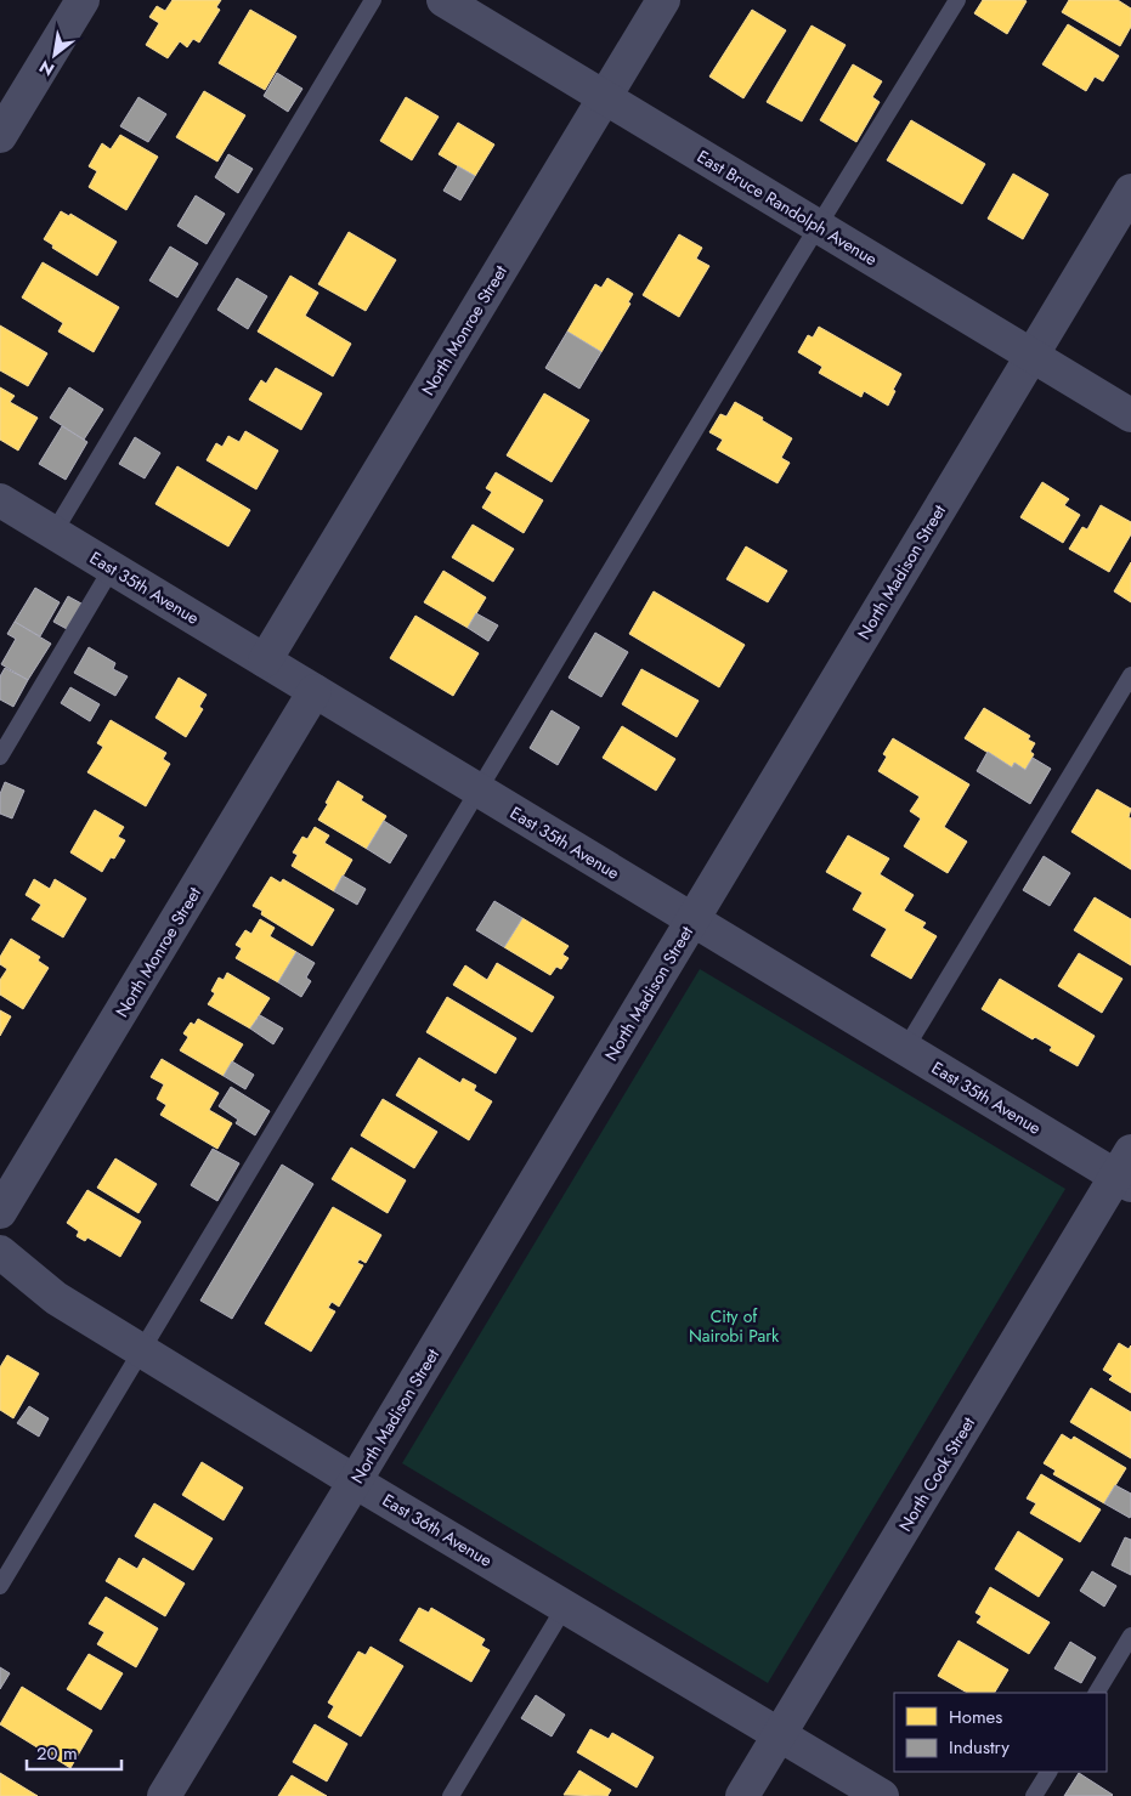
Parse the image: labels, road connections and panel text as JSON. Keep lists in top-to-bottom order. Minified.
{"streets":{"street":["East Bruce Randolph Avenue","North Monroe Street","North Madison Street","East 35th Avenue","North Cook Street","East 36th Avenue"]},"crossings":[["East Bruce Randolph Avenue","North Monroe Street"],["East Bruce Randolph Avenue","North Madison Street"],["North Monroe Street","East 35th Avenue"],["North Madison Street","East 35th Avenue"],["North Madison Street","East 36th Avenue"],["East 35th Avenue","North Cook Street"],["North Cook Street","East 36th Avenue"]],"parks":["City of Nairobi Park"],"legend":["Homes","Industry"],"scale_bar":"20 m","north":"bottom left"}
